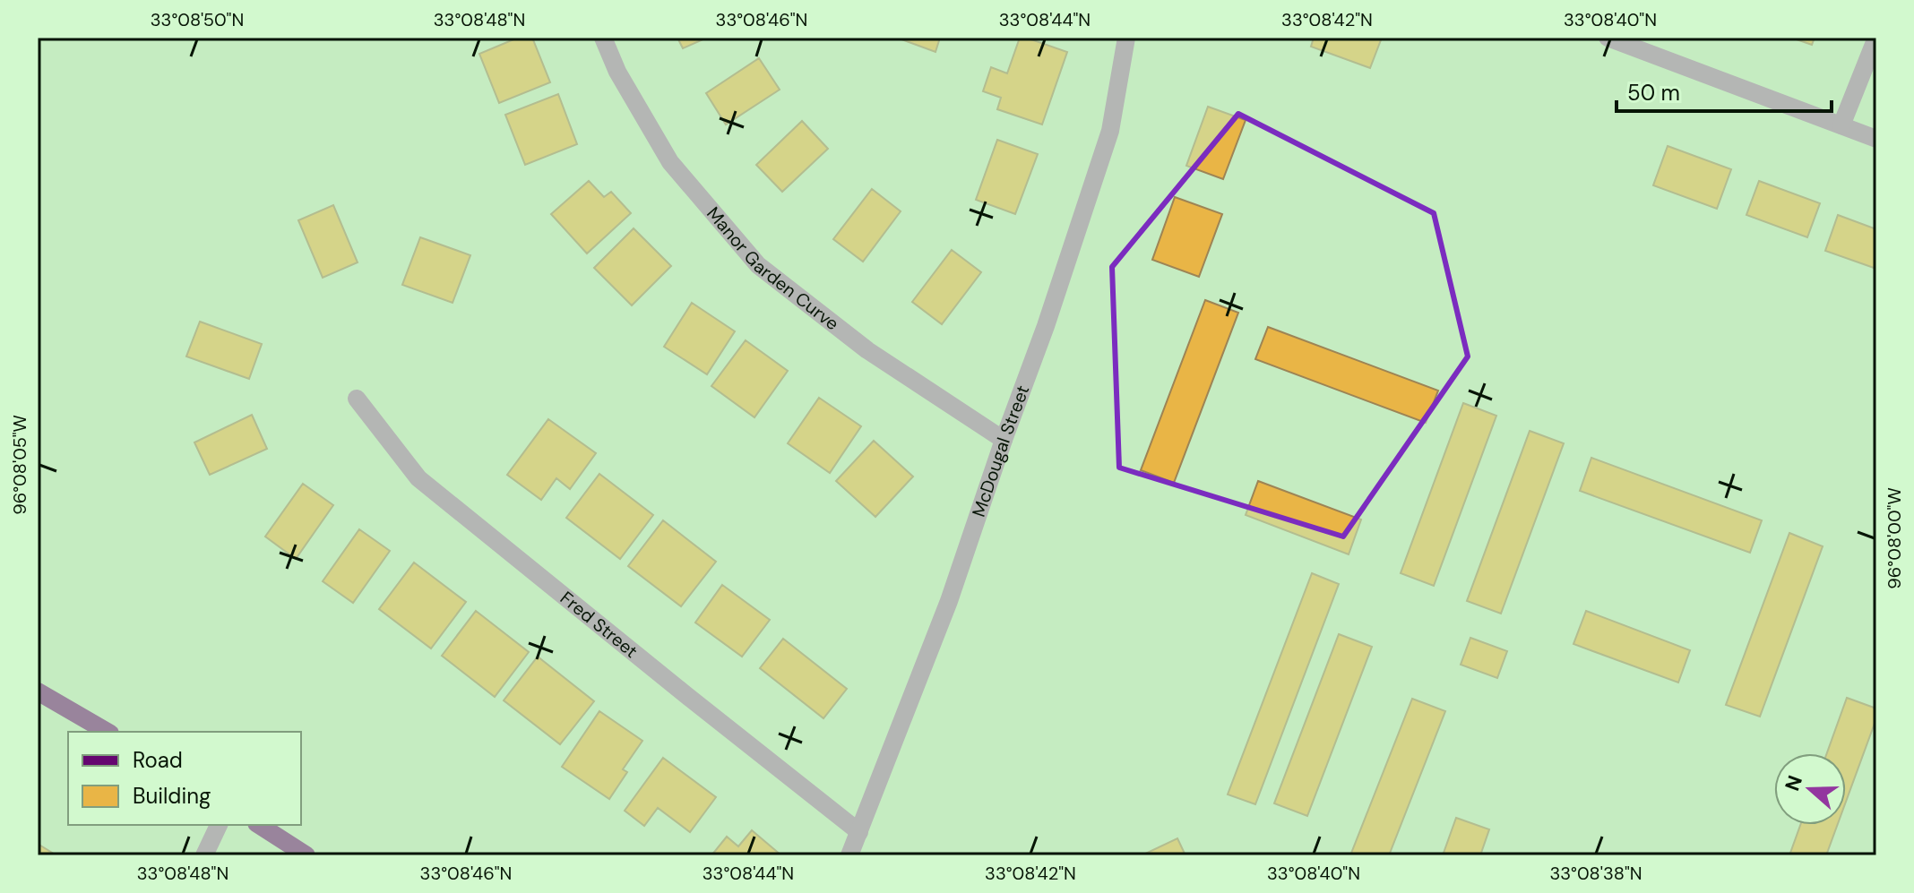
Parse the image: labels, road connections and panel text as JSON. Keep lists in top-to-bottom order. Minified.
{"streets":{"street":["Manor Garden Curve","McDougal Street","Fred Street"]},"crossings":[["Manor Garden Curve","McDougal Street"],["McDougal Street","Fred Street"]],"legend":["Road","Building"],"scale_bar":"50 m","north":"left","coordinates":["33°08'50\"N","33°08'48\"N","33°08'46\"N","33°08'44\"N","33°08'42\"N","33°08'40\"N","96°08'05\"W","96°08'00\"W","33°08'38\"N"]}
